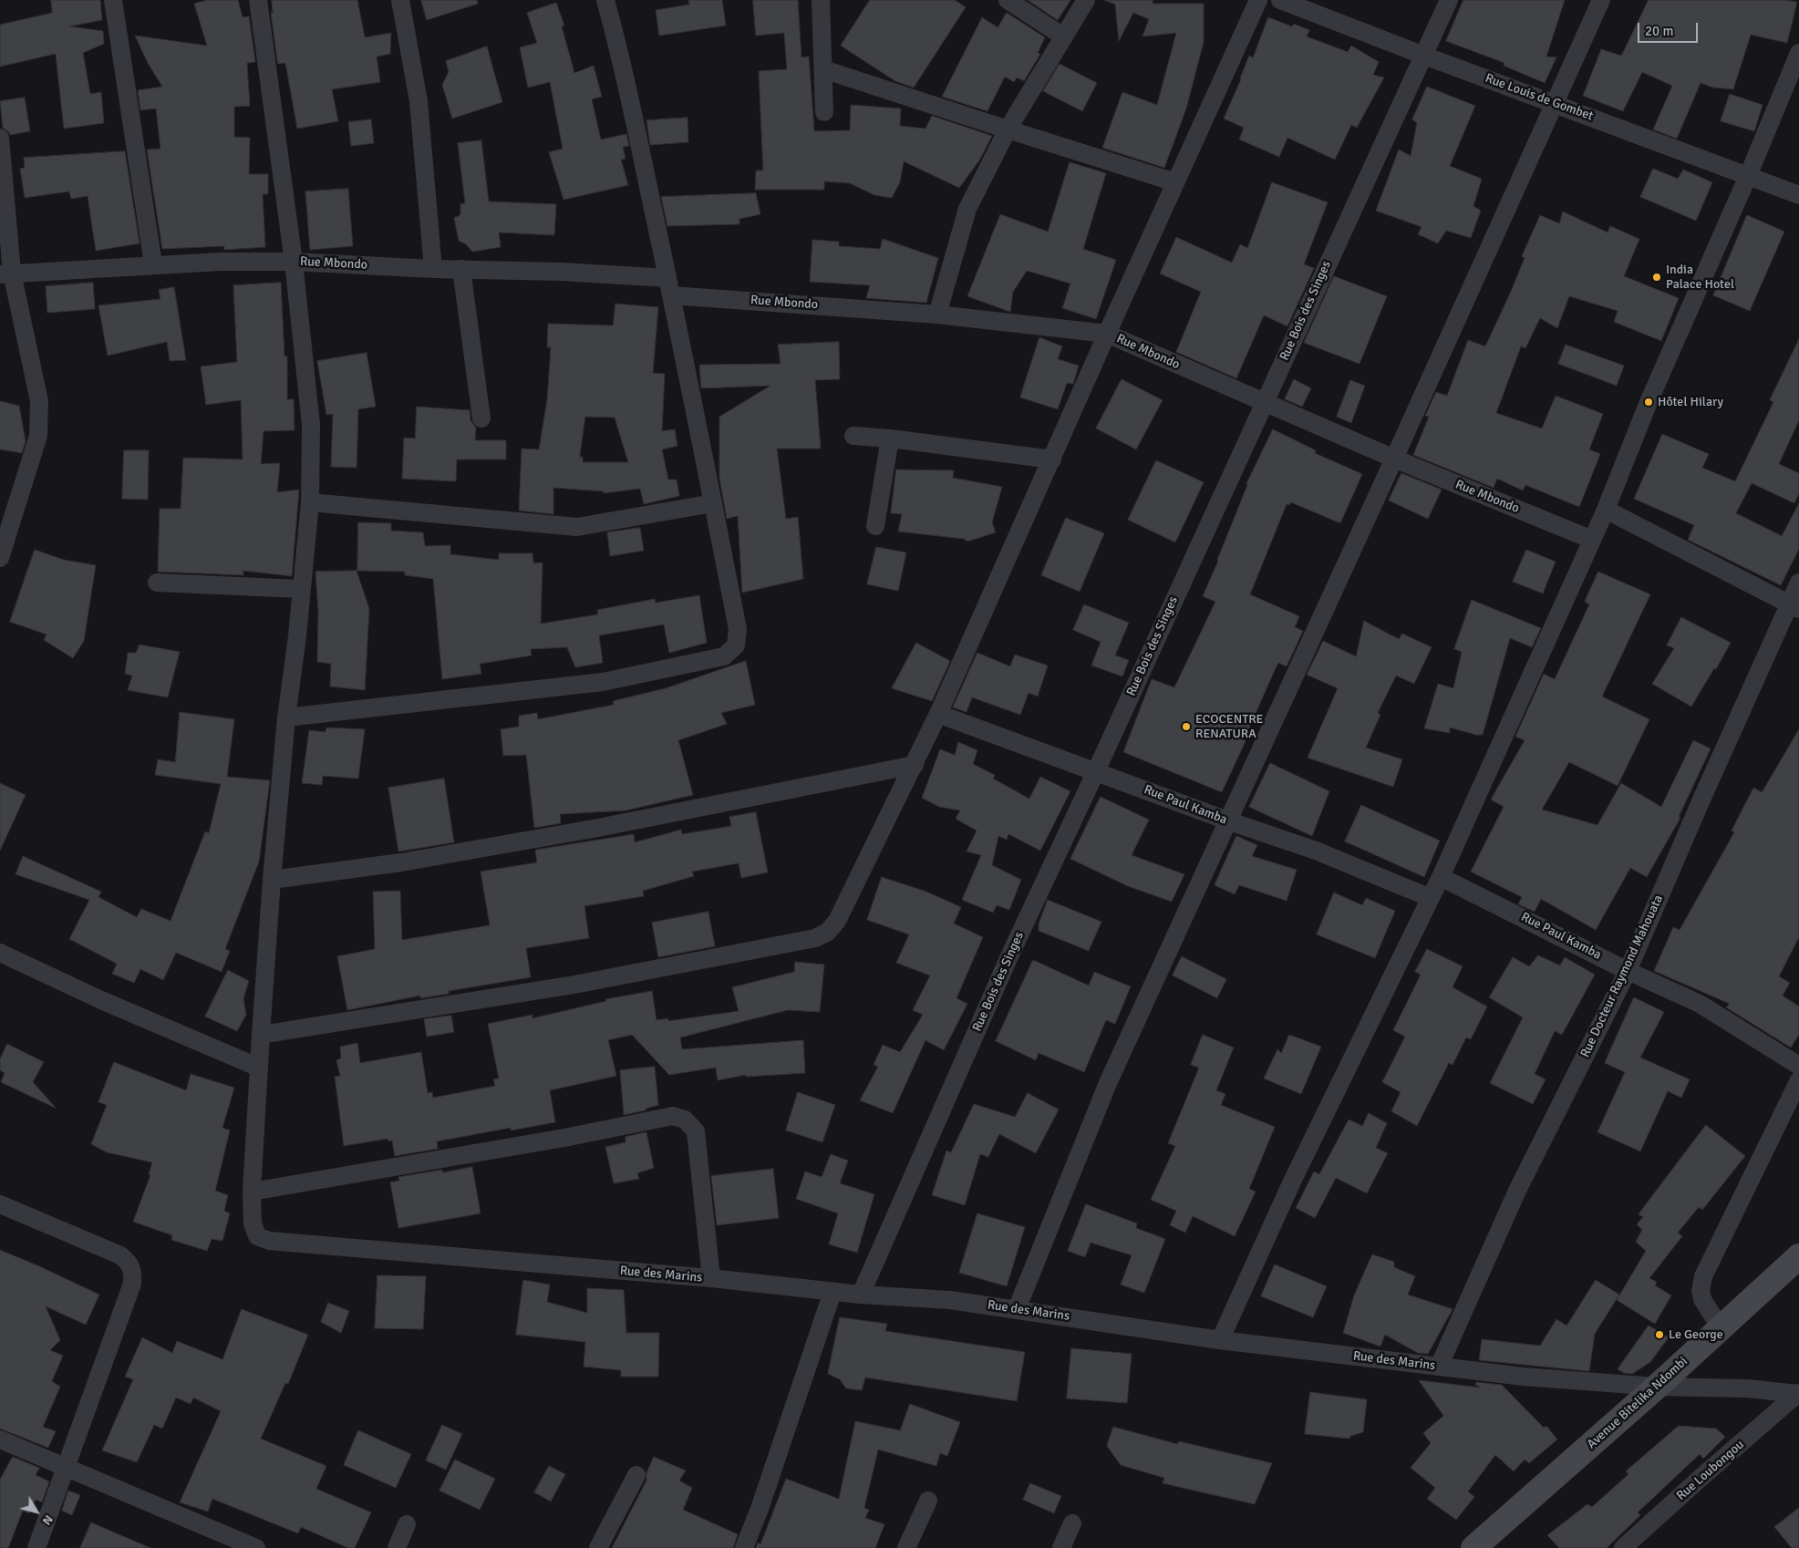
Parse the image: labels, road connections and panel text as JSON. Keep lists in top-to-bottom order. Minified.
{"streets":{"street":["Rue Louis de Gombet","Rue Mbondo","Rue Bois des Singes","Rue Paul Kamba","Rue Docteur Raymond Mahouata","Rue des Marins","Avenue Bitelika Ndombi","Rue Loubongou"]},"crossings":[["Rue Louis de Gombet","Rue Bois des Singes"],["Rue Mbondo","Rue Bois des Singes"],["Rue Bois des Singes","Rue Paul Kamba"],["Rue Bois des Singes","Rue des Marins"],["Rue Paul Kamba","Rue Docteur Raymond Mahouata"],["Rue Docteur Raymond Mahouata","Rue des Marins"],["Rue des Marins","Avenue Bitelika Ndombi"],["Rue des Marins","Rue Loubongou"]],"places":["India Palace Hotel","Hôtel Hilary","ECOCENTRE RENATURA","Le George"],"scale_bar":"20 m","north":"bottom right"}
